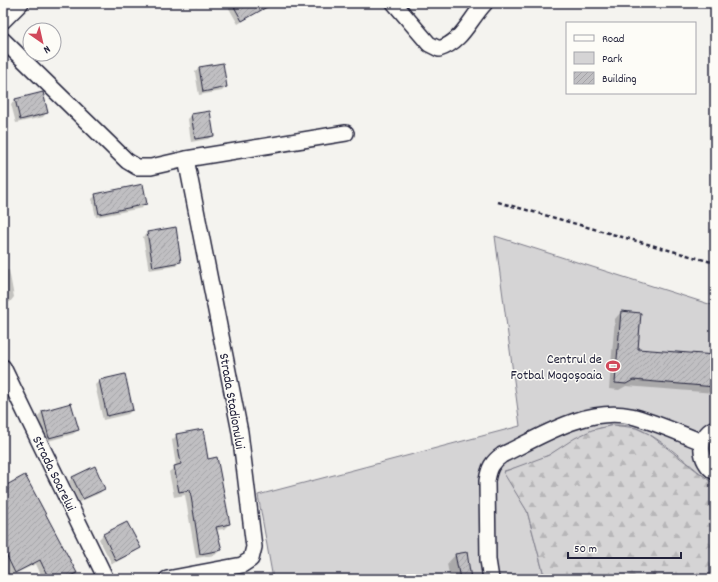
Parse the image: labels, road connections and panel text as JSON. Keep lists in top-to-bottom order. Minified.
{"streets":{"street":["Strada Stadionului","Strada Soarelui"]},"places":{"sports":["Centrul de Fotbal Mogoșoaia"]},"legend":["Road","Park","Building"],"scale_bar":"50 m","north":"bottom right"}
